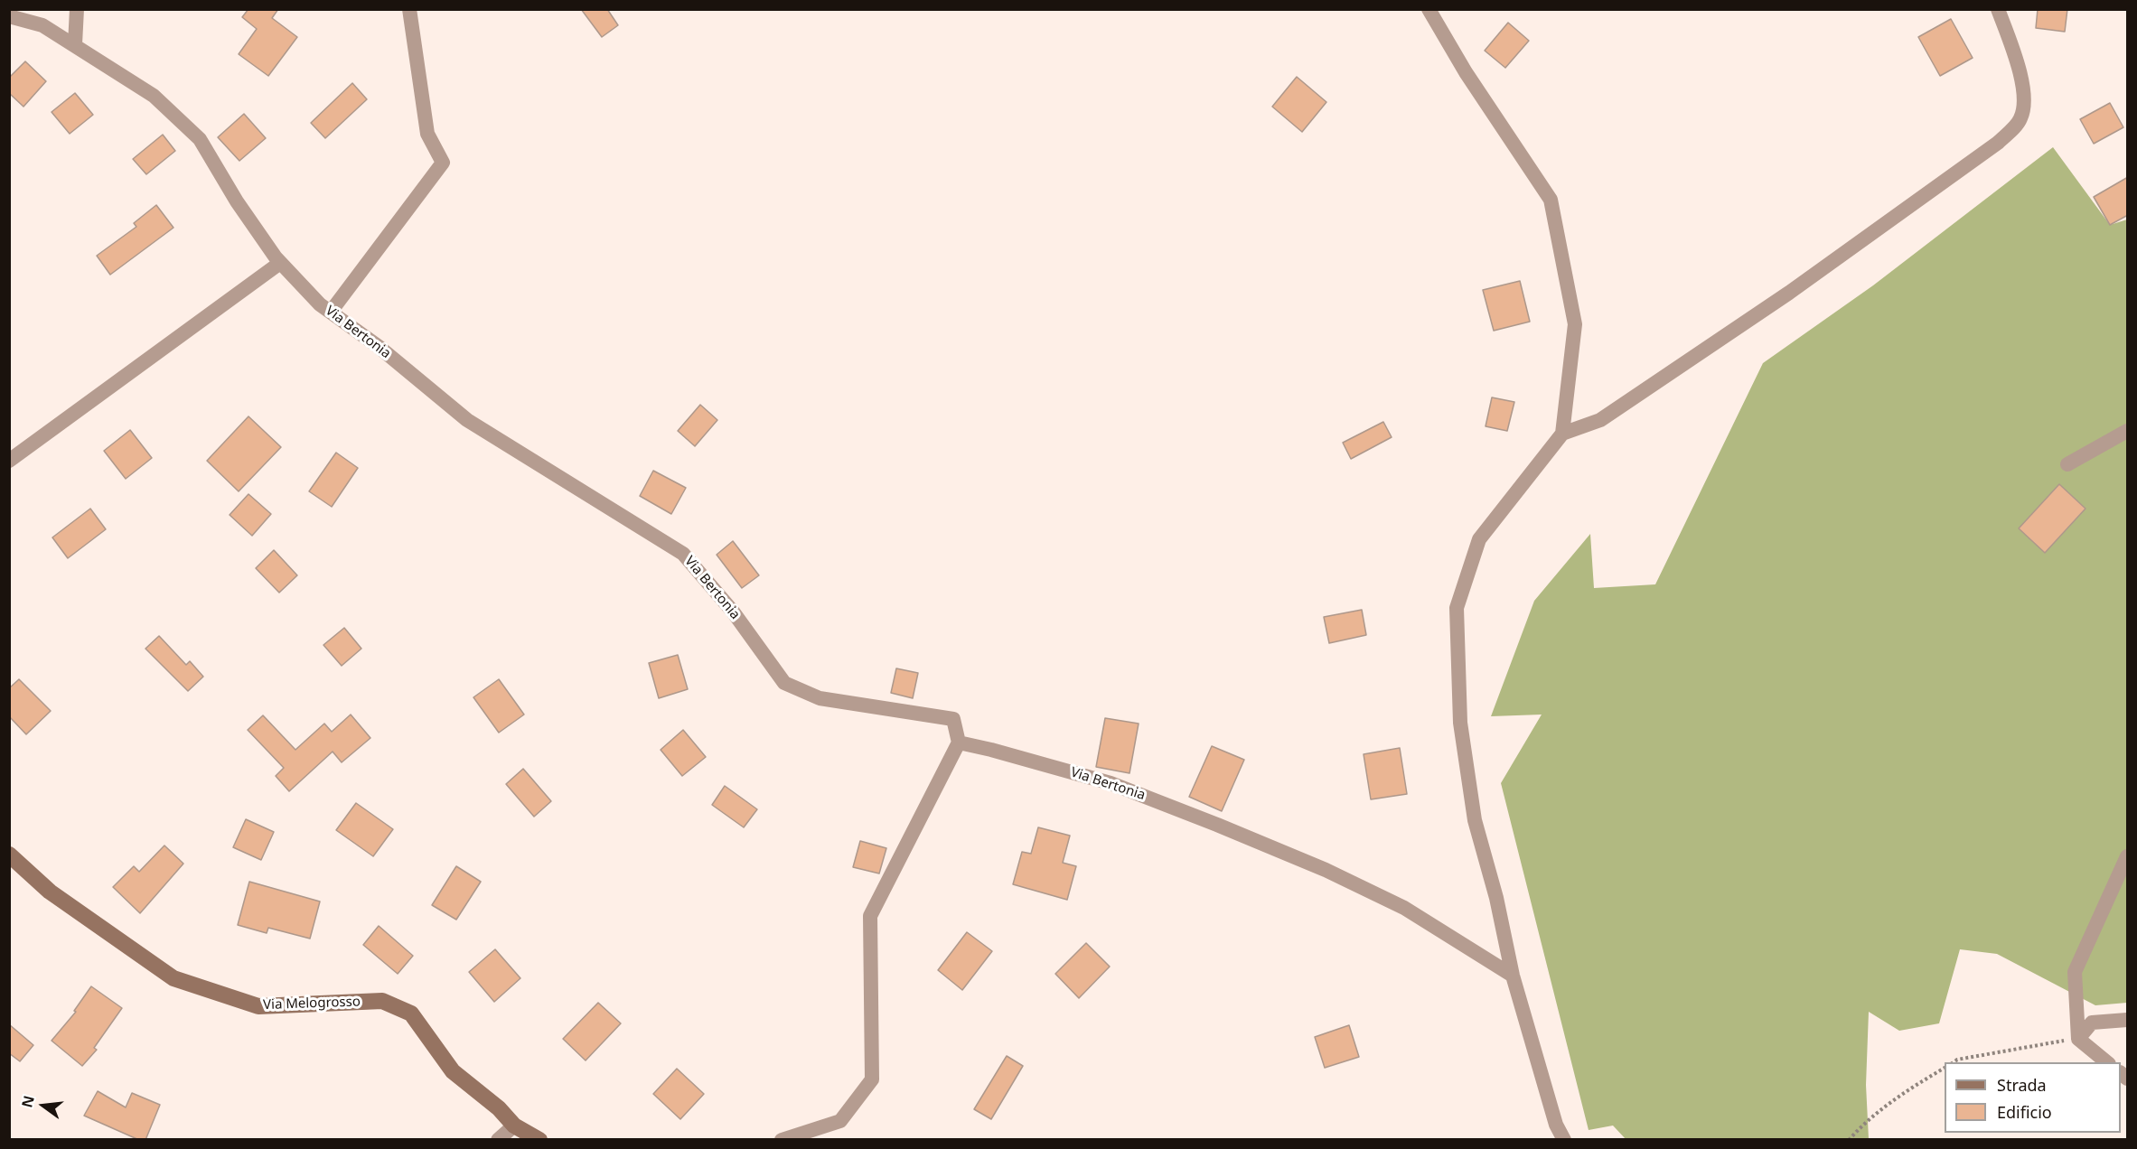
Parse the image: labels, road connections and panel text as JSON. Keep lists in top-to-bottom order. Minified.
{"streets":{"street":["Via Bertonia","Via Melogrosso"]},"legend":["Strada","Edificio"],"north":"left"}
